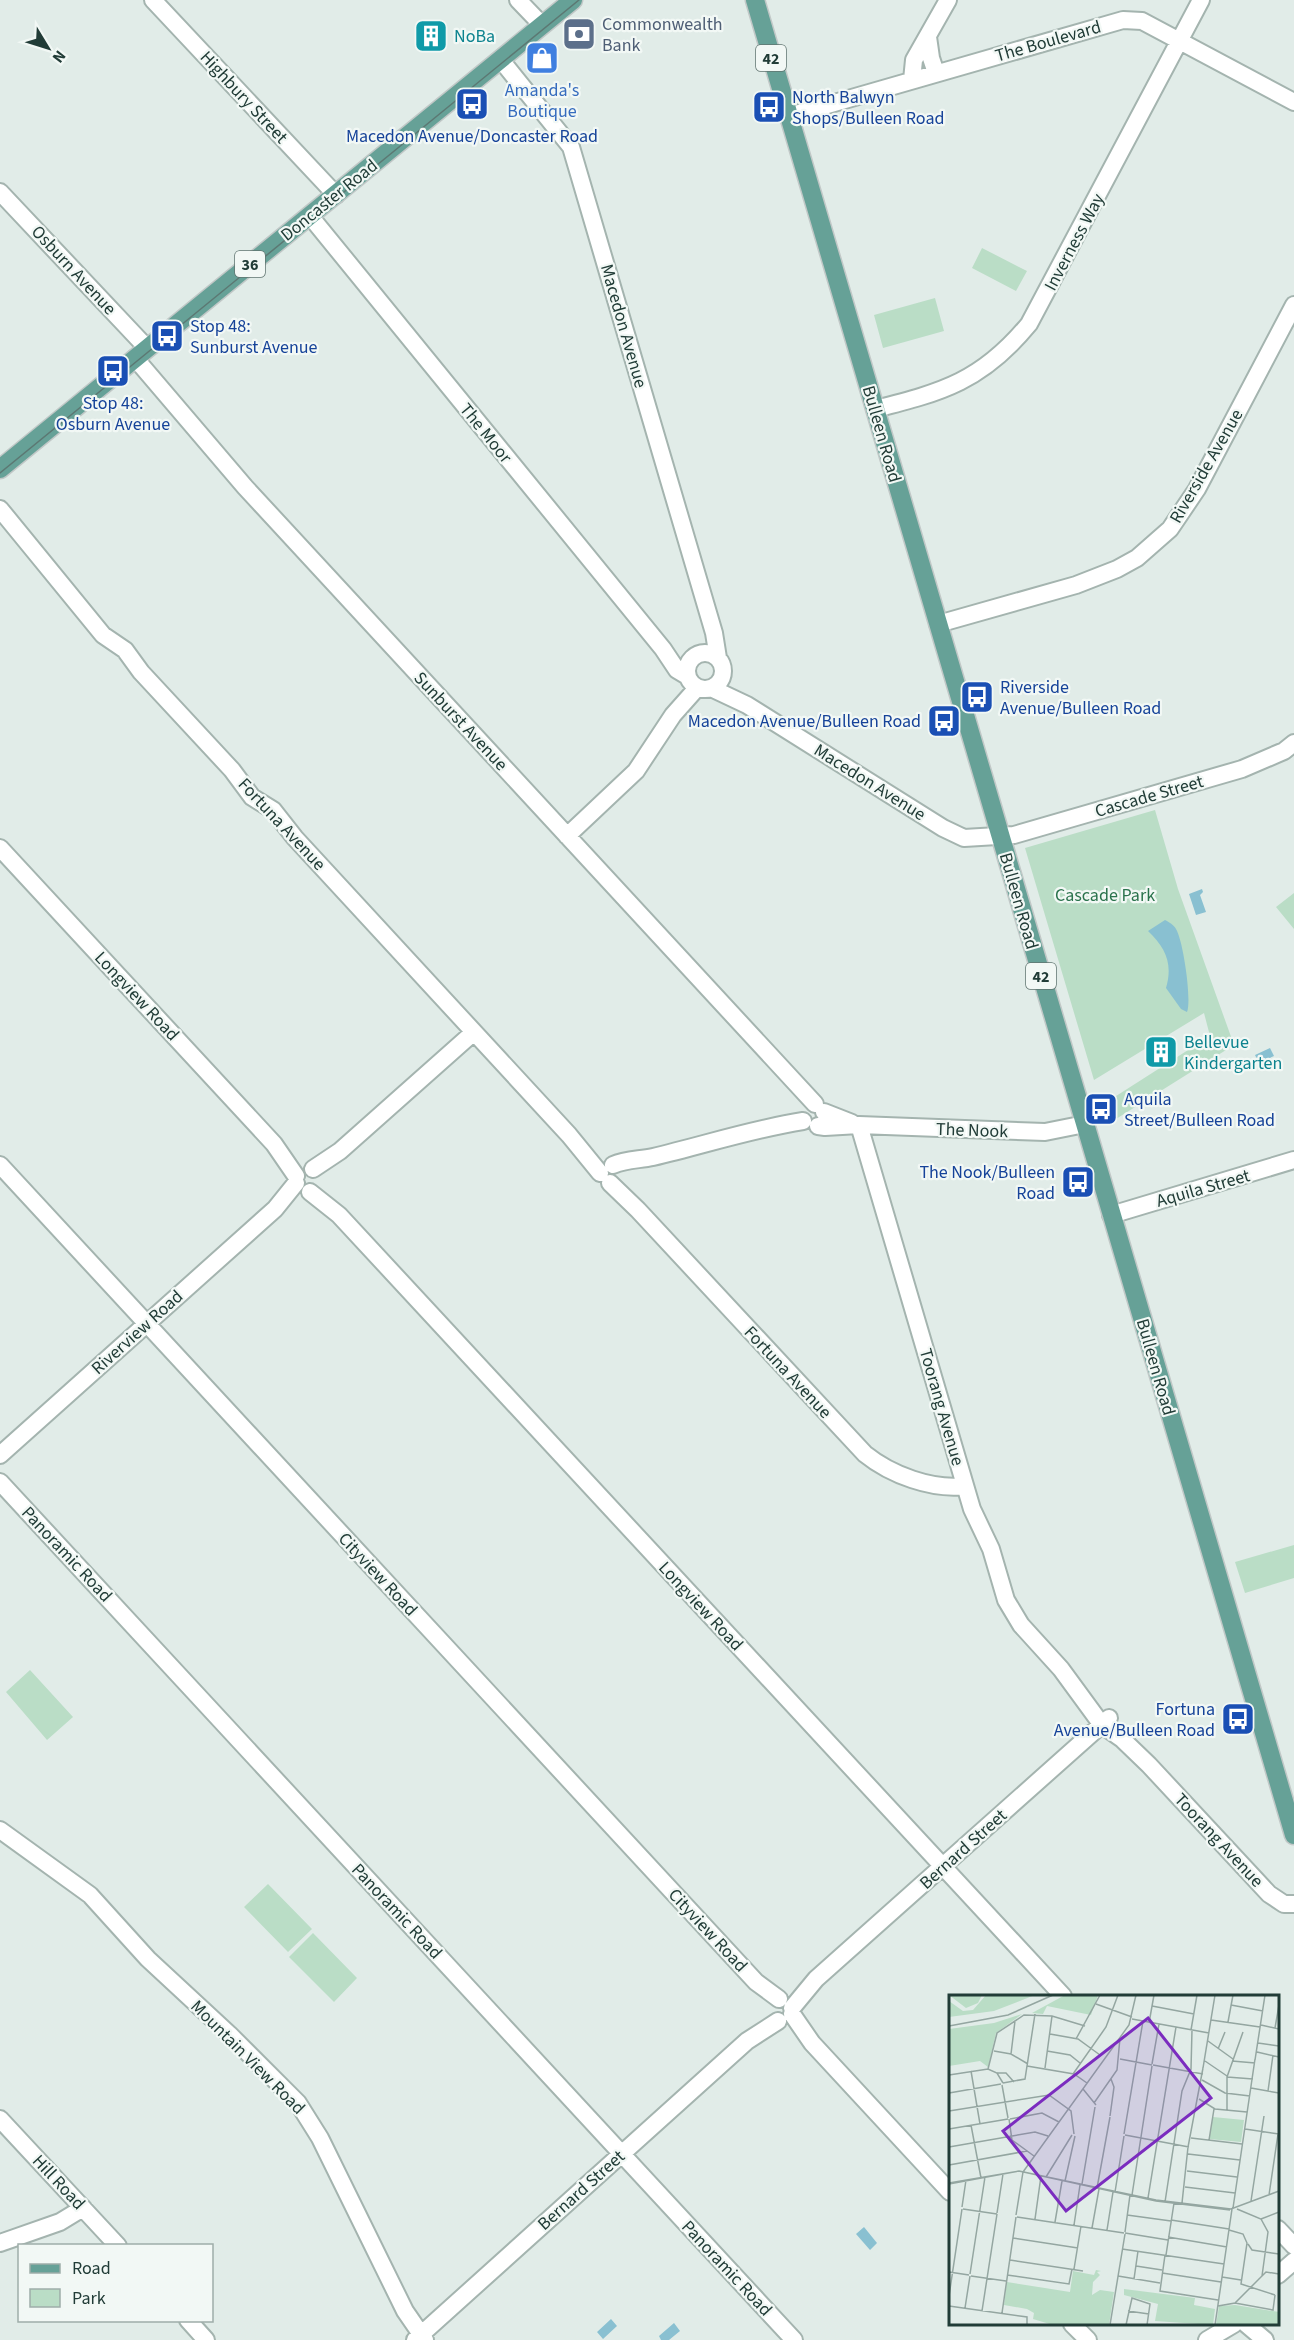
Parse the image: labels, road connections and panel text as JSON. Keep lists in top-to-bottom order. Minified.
{"streets":{"main road":["42","Doncaster Road","36","Bulleen Road"],"street":["The Boulevard","Highbury Street","Inverness Way","Osburn Avenue","Macedon Avenue","The Moor","Riverside Avenue","Sunburst Avenue","Cascade Street","Fortuna Avenue","Longview Road","The Nook","Aquila Street","Riverview Road","Toorang Avenue","Panoramic Road","Cityview Road","Bernard Street","Mountain View Road","Hill Road"]},"crossings":[["The Boulevard","Inverness Way"],["The Boulevard","Bulleen Road"],["Highbury Street","Doncaster Road"],["Doncaster Road","Osburn Avenue"],["Doncaster Road","Macedon Avenue"],["Doncaster Road","The Moor"],["Doncaster Road","Sunburst Avenue"],["Inverness Way","Bulleen Road"],["Osburn Avenue","Sunburst Avenue"],["Macedon Avenue","The Moor"],["Macedon Avenue","Bulleen Road"],["Macedon Avenue","Cascade Street"],["Bulleen Road","Riverside Avenue"],["Bulleen Road","Cascade Street"],["Bulleen Road","The Nook"],["Bulleen Road","Aquila Street"],["Sunburst Avenue","The Nook"],["Fortuna Avenue","The Nook"],["Fortuna Avenue","Riverview Road"],["Fortuna Avenue","Toorang Avenue"],["Longview Road","Riverview Road"],["Longview Road","Bernard Street"],["The Nook","Toorang Avenue"],["Riverview Road","Cityview Road"],["Toorang Avenue","Bernard Street"],["Panoramic Road","Bernard Street"],["Cityview Road","Bernard Street"],["Bernard Street","Mountain View Road"]],"parks":["Cascade Park"],"places":{"bank":["Commonwealth Bank"],"building":["NoBa","Bellevue Kindergarten"],"shop":["Amanda's Boutique"],"bus stop":["Macedon Avenue/Doncaster Road","North Balwyn Shops/Bulleen Road","Stop 48: Sunburst Avenue","Stop 48: Osburn Avenue","Riverside Avenue/Bulleen Road","Macedon Avenue/Bulleen Road","Aquila Street/Bulleen Road","The Nook/Bulleen Road","Fortuna Avenue/Bulleen Road"]},"legend":["Road","Park"],"north":"bottom right"}
